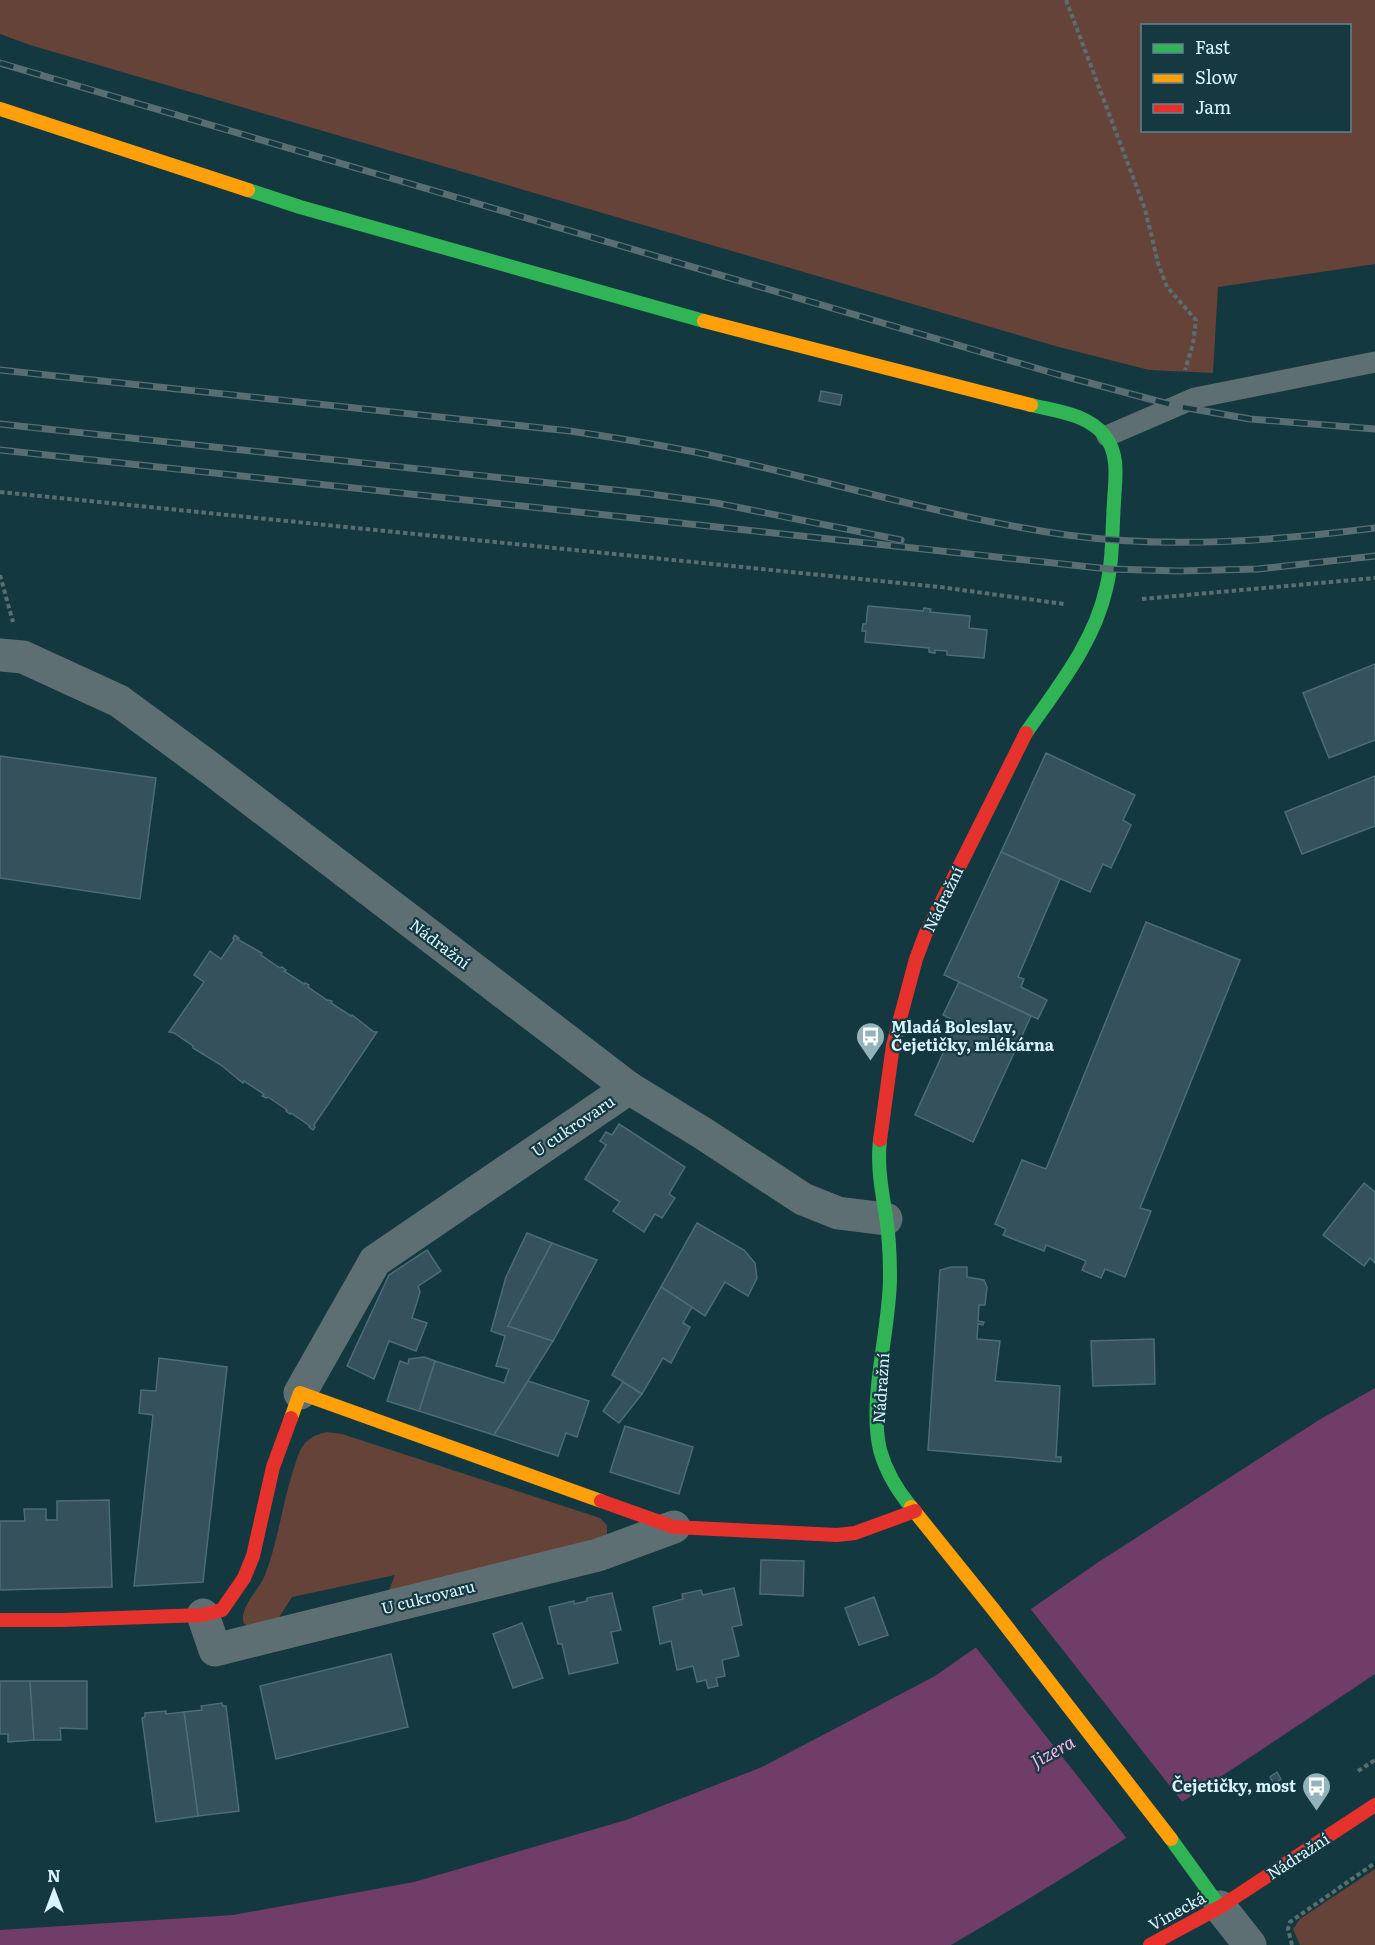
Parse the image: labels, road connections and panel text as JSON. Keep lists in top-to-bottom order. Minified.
{"streets":{"street":["Nádražní","U cukrovaru","Vinecká"]},"crossings":[["Nádražní","U cukrovaru"],["Nádražní","Vinecká"]],"water":["Jizera"],"places":{"bus stop":["Mladá Boleslav, Čejetičky, mlékárna","Čejetičky, most"]},"legend":["Fast","Slow","Jam"],"north":"top"}
